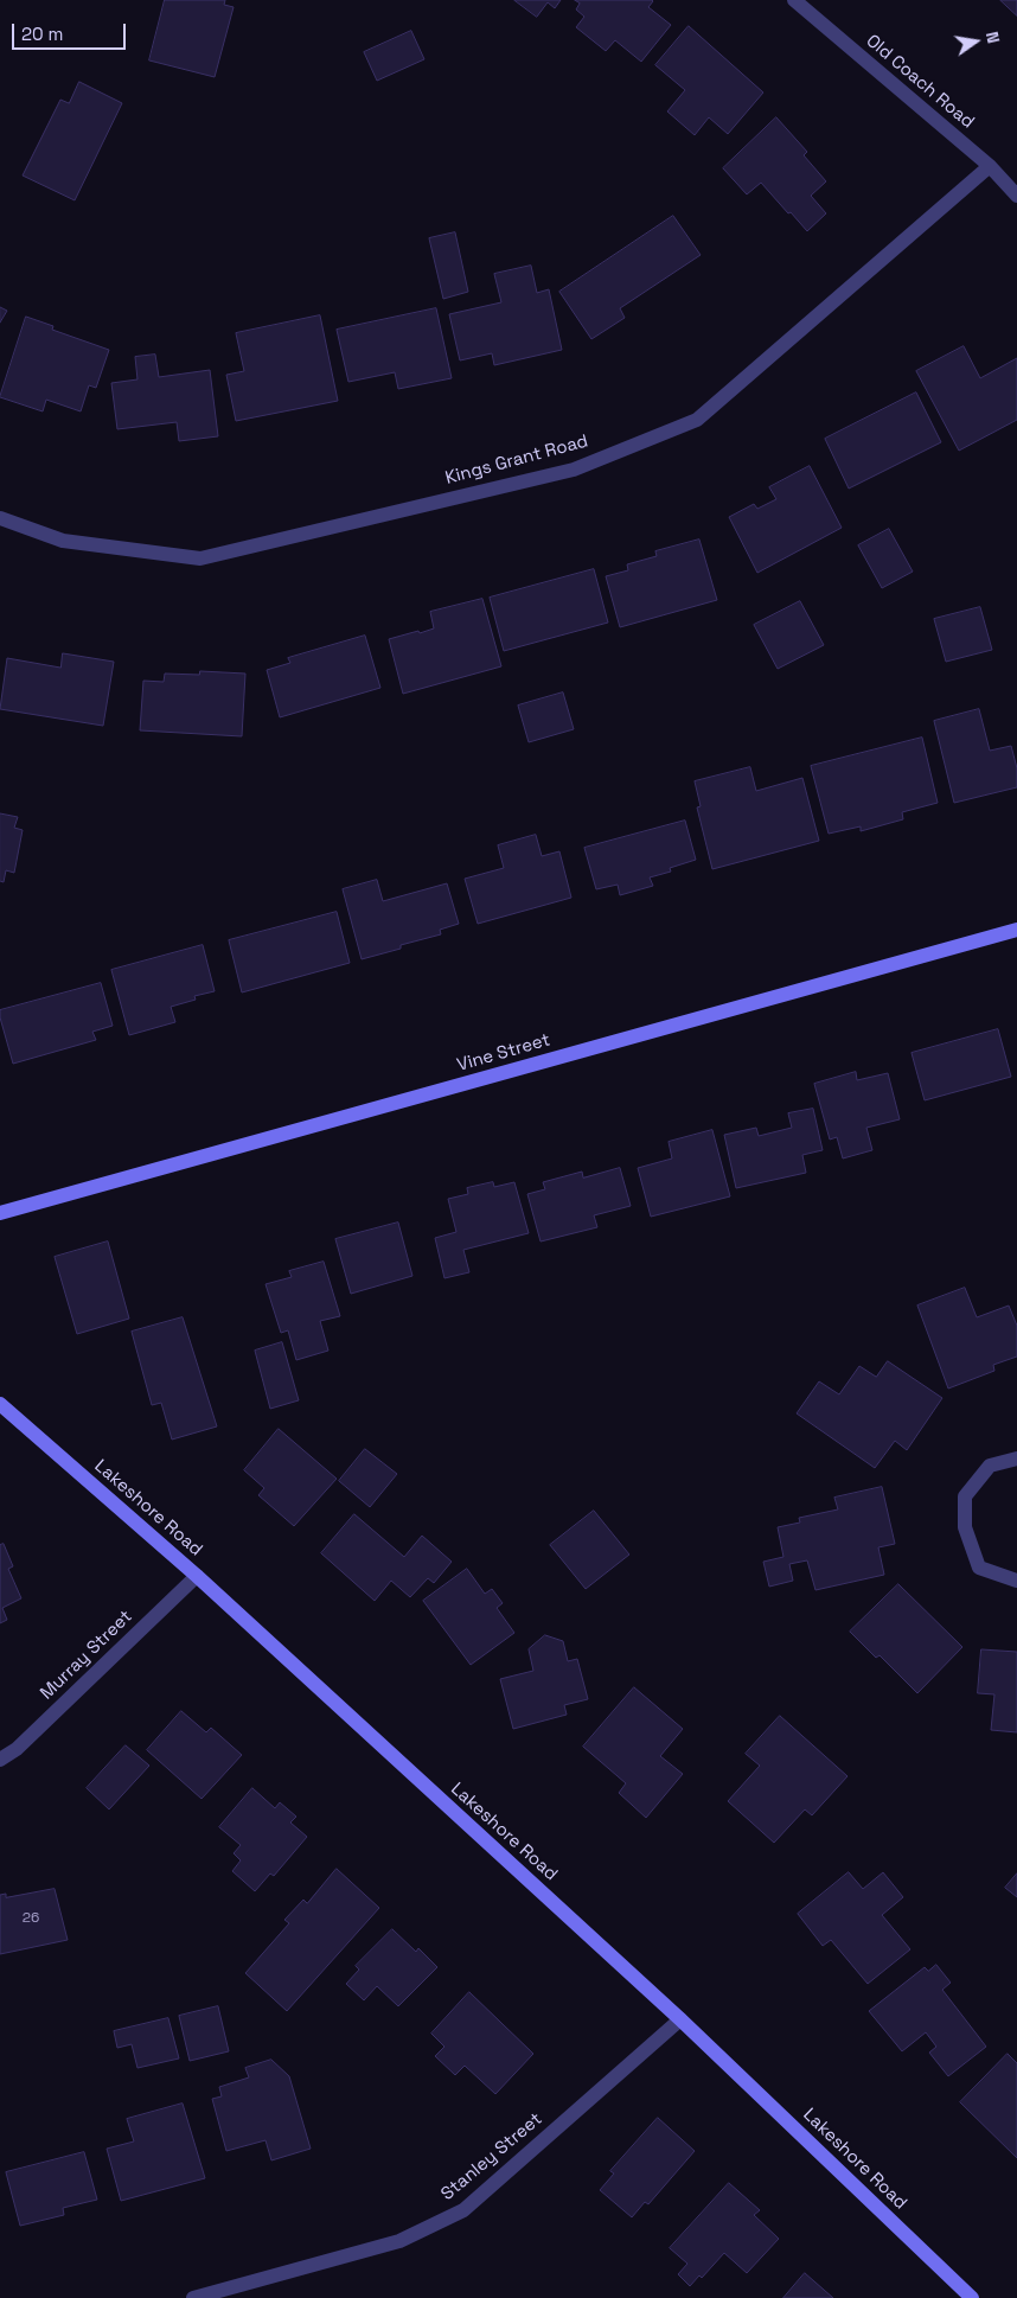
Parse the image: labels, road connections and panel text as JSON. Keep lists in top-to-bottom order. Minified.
{"streets":{"main road":["Vine Street","Lakeshore Road"],"street":["Old Coach Road","Kings Grant Road","Murray Street","Stanley Street"]},"crossings":[["Old Coach Road","Kings Grant Road"],["Lakeshore Road","Murray Street"],["Lakeshore Road","Stanley Street"]],"house_numbers":["26"],"scale_bar":"20 m","north":"right"}
